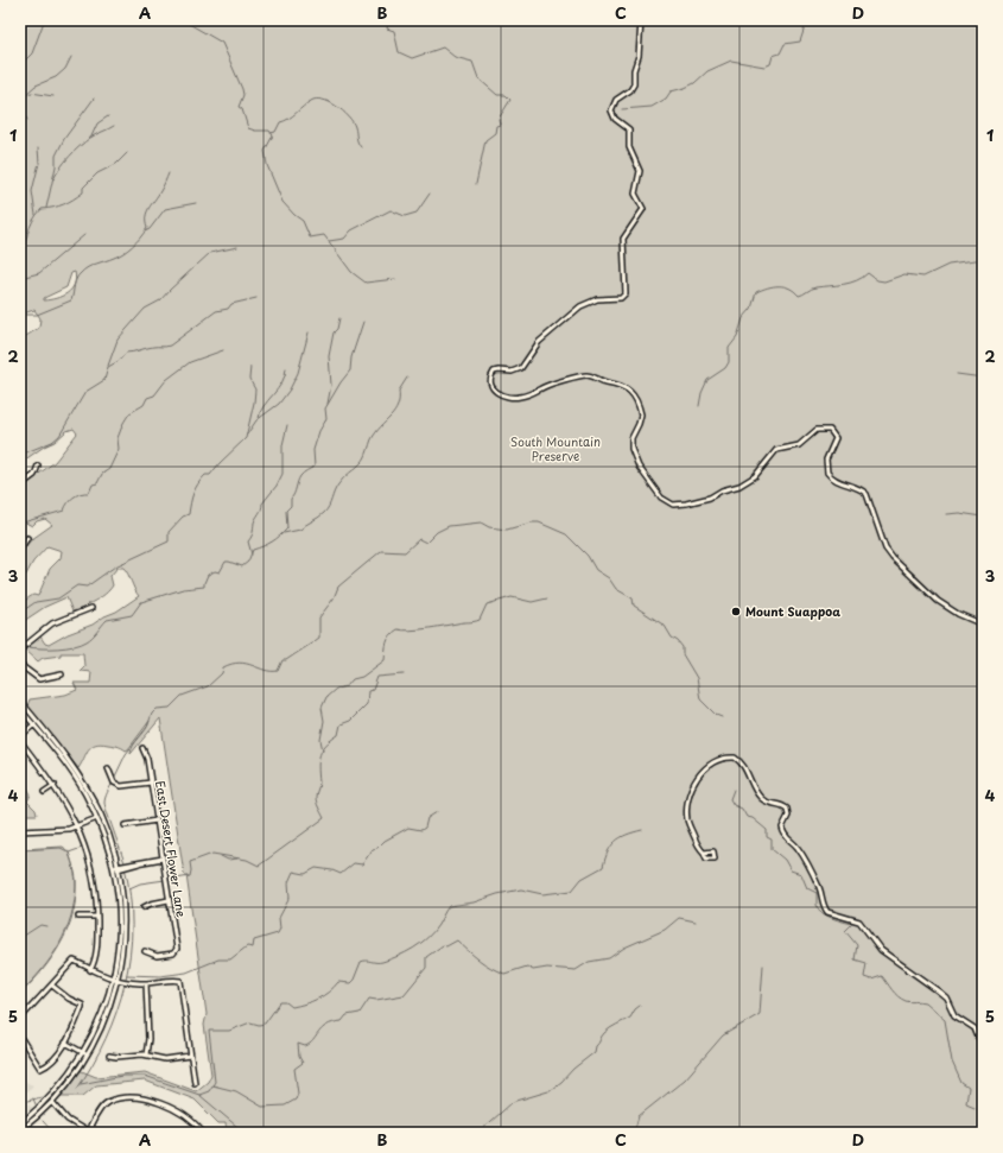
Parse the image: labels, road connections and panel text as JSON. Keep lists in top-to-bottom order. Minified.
{"streets":{"street":["East Desert Flower Lane"]},"parks":["South Mountain Preserve"],"places":["Mount Suappoa"],"grid":{"columns":["A","B","C","D"],"rows":["1","2","3","4","5"]}}
